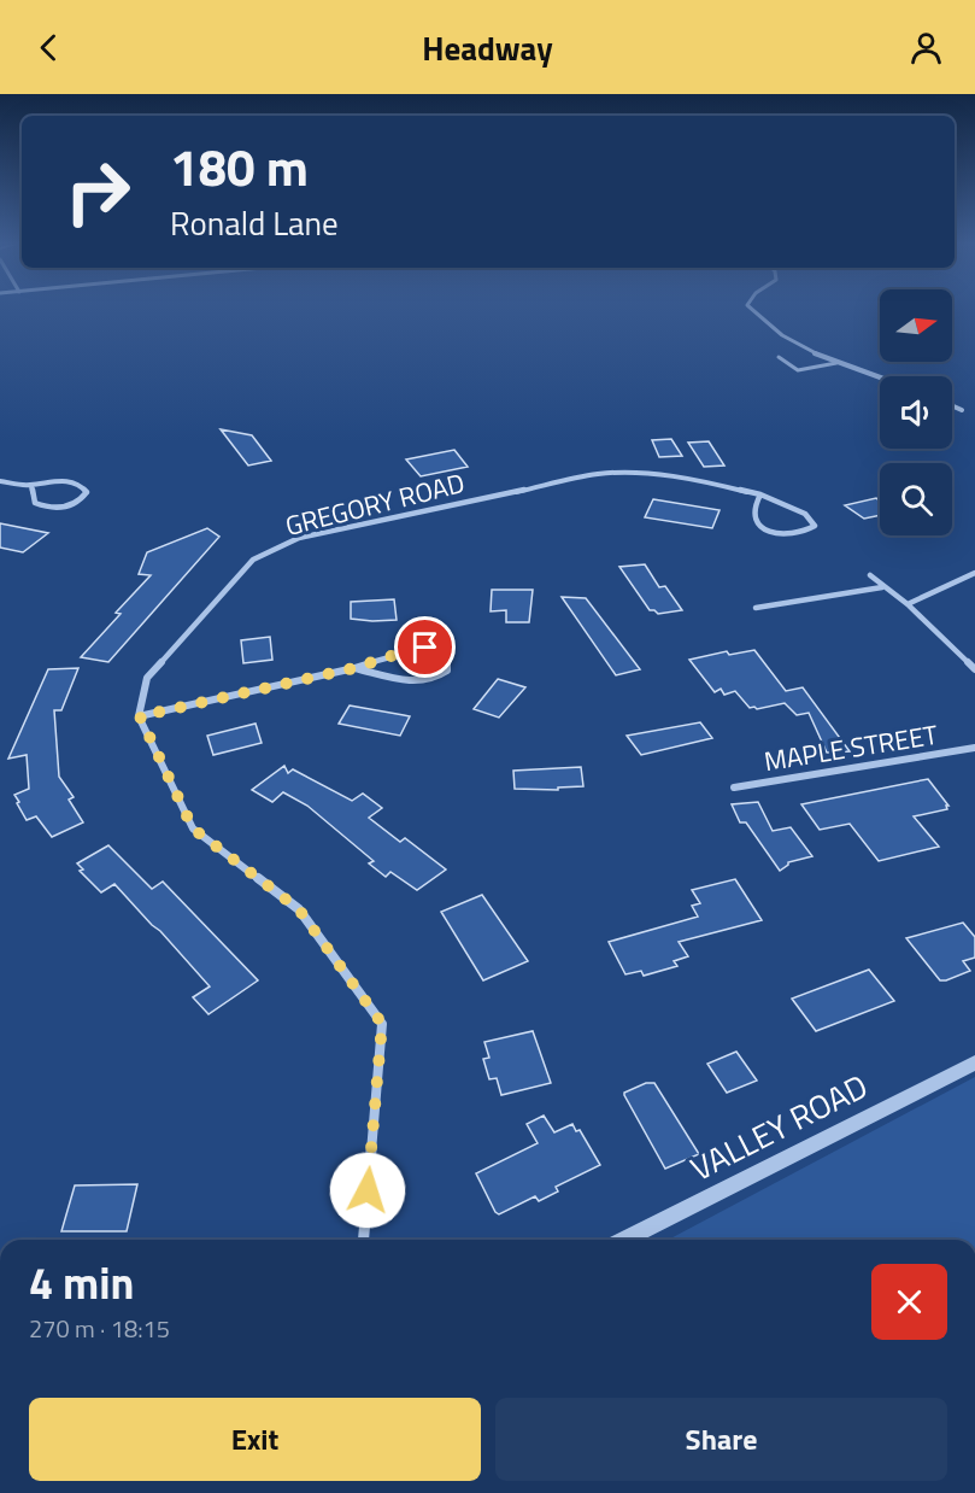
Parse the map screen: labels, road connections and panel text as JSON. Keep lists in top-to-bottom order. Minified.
{"streets":{"street":["GREGORY ROAD","MAPLE STREET","VALLEY ROAD"]},"north":"right","page":{"header":"Headway","turn":["180 m","Ronald Lane"],"heading":["4 min","270 m · 18:15"],"buttons":["Exit","Share"]}}
